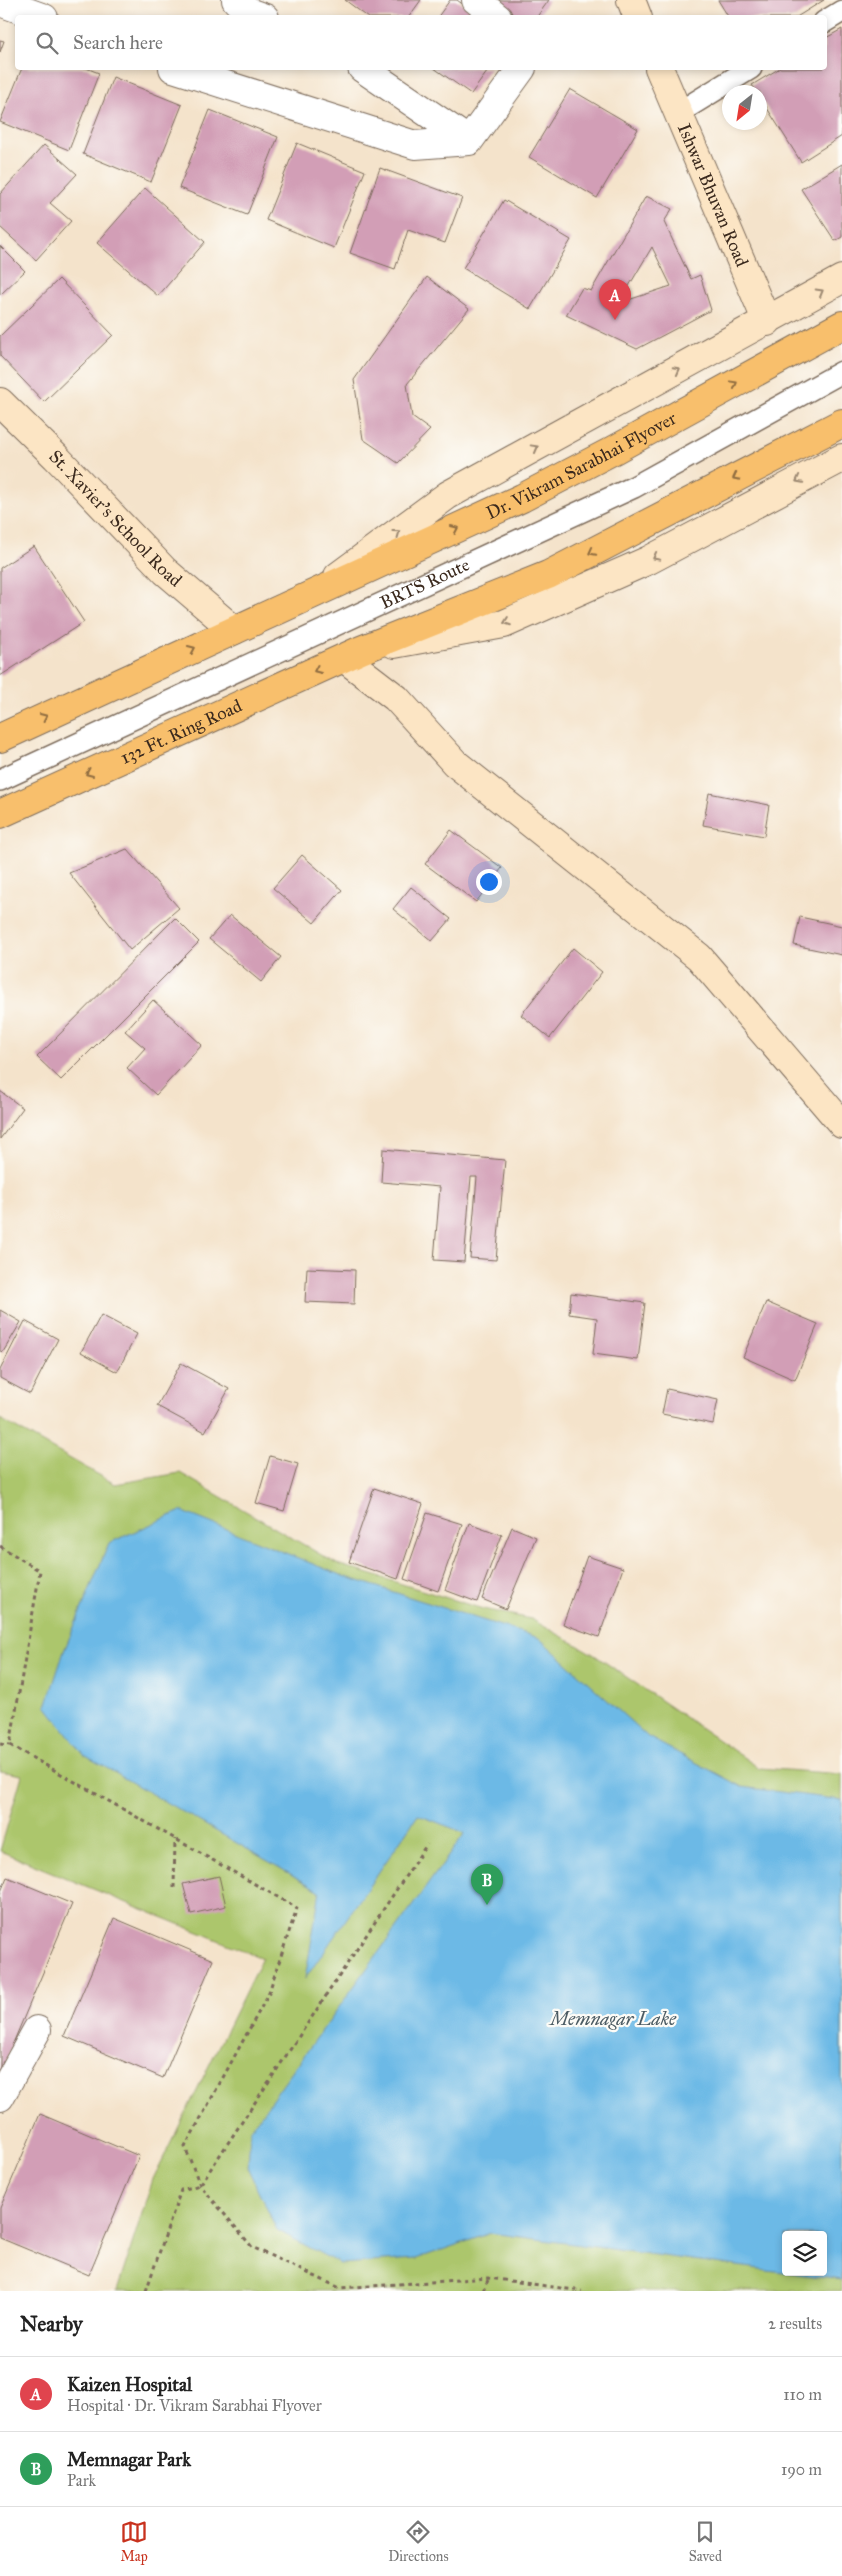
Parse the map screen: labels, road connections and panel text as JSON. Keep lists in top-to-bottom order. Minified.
{"streets":{"main road":["Dr. Vikram Sarabhai Flyover","132 Ft. Ring Road"],"street":["Ishwar Bhuvan Road","St. Xavier's School Road"],"lane":["BRTS Route"]},"water":["Memnagar Lake"],"north":"bottom left","page":{"search":"Search here","pins":["A","B"],"heading":["Nearby","2 results"],"list":[{"mark":"A","name":"Kaizen Hospital","note":"Hospital · Dr. Vikram Sarabhai Flyover","value":"110 m"},{"mark":"B","name":"Memnagar Park","note":"Park","value":"190 m"}],"nav":["Map","Directions","Saved"]}}
